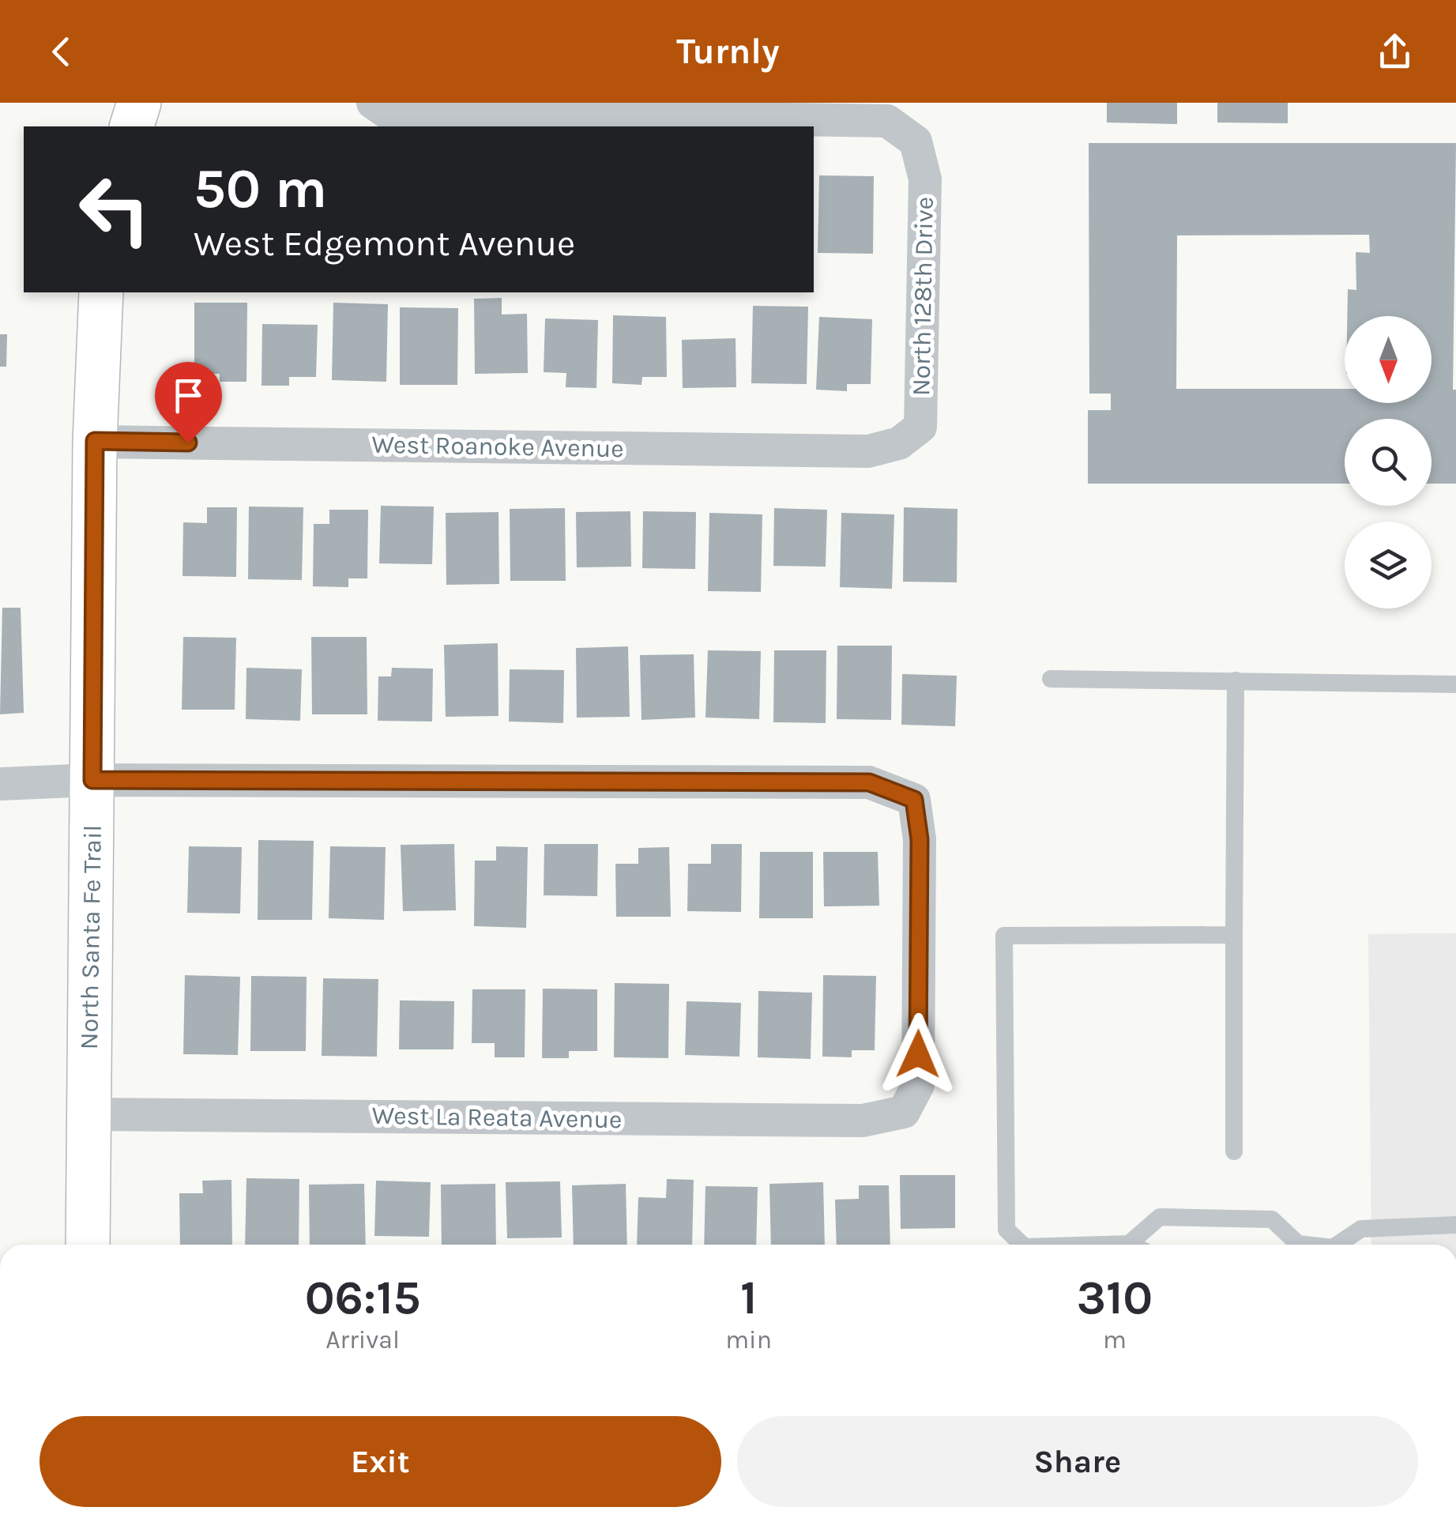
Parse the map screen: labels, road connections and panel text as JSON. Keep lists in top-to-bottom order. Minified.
{"streets":{"street":["North 128th Drive","West Roanoke Avenue","North Santa Fe Trail","West La Reata Avenue"]},"crossings":[["North 128th Drive","West Roanoke Avenue"],["West Roanoke Avenue","North Santa Fe Trail"],["North Santa Fe Trail","West La Reata Avenue"]],"north":"bottom","page":{"header":"Turnly","turn":["50 m","West Edgemont Avenue"],"eta":["06:15","Arrival","1","min","310","m"],"buttons":["Exit","Share"]}}
